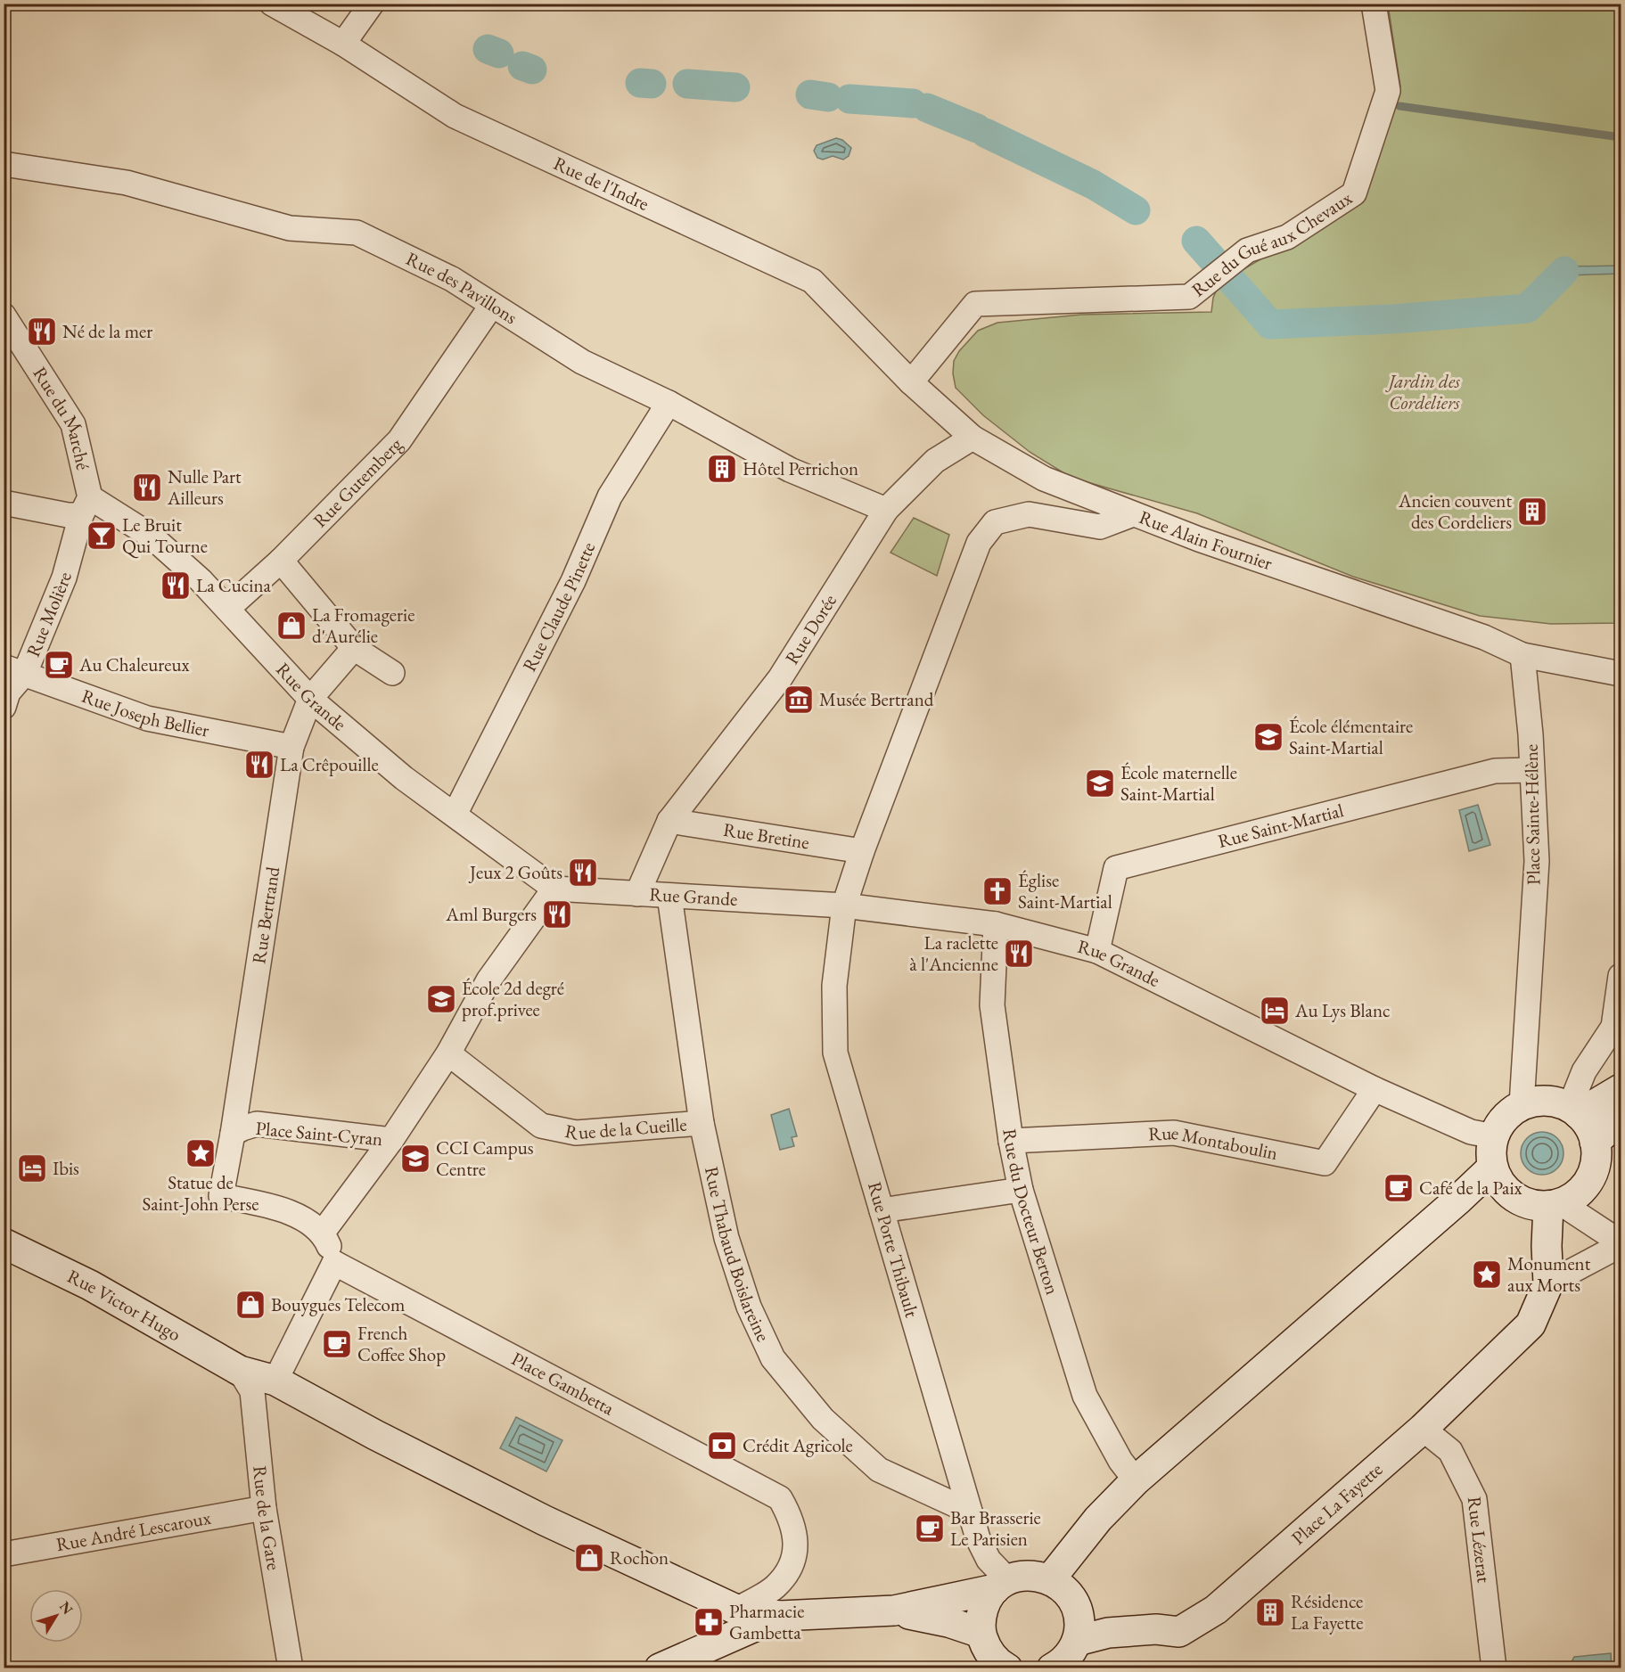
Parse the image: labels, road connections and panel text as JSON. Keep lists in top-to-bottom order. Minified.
{"streets":{"main road":["Rue Victor Hugo","Place La Fayette"],"street":["Rue de l'Indre","Rue du Gué aux Chevaux","Rue des Pavillons","Rue du Marché","Rue Gutemberg","Rue Alain Fournier","Rue Claude Pinette","Rue Molière","Rue Dorée","Rue Grande","Rue Joseph Bellier","Place Sainte-Hélène","Rue Saint-Martial","Rue Bretine","Rue Bertrand","Rue de la Cueille","Place Saint-Cyran","Rue Montaboulin","Rue du Docteur Berton","Rue Porte Thibault","Rue Thabaud Boislareine","Place Gambetta","Rue de la Gare","Rue André Lescaroux","Rue Lézerat"]},"crossings":[["Rue de l'Indre","Rue du Gué aux Chevaux"],["Rue de l'Indre","Rue Alain Fournier"],["Rue du Gué aux Chevaux","Rue Alain Fournier"],["Rue des Pavillons","Rue Gutemberg"],["Rue des Pavillons","Rue Claude Pinette"],["Rue des Pavillons","Rue Dorée"],["Rue du Marché","Rue Molière"],["Rue du Marché","Rue Grande"],["Rue Gutemberg","Rue Grande"],["Rue Alain Fournier","Rue Dorée"],["Rue Alain Fournier","Place Sainte-Hélène"],["Rue Alain Fournier","Rue Porte Thibault"],["Rue Claude Pinette","Rue Grande"],["Rue Molière","Rue Grande"],["Rue Molière","Rue Joseph Bellier"],["Rue Dorée","Rue Grande"],["Rue Dorée","Rue Bretine"],["Rue Grande","Place Sainte-Hélène"],["Rue Grande","Rue Saint-Martial"],["Rue Grande","Rue Bertrand"],["Rue Grande","Rue Montaboulin"],["Rue Grande","Rue du Docteur Berton"],["Rue Grande","Rue Porte Thibault"],["Rue Grande","Rue Thabaud Boislareine"],["Rue Grande","Place La Fayette"],["Rue Joseph Bellier","Rue Bertrand"],["Place Sainte-Hélène","Rue Saint-Martial"],["Place Sainte-Hélène","Place La Fayette"],["Rue Bretine","Rue Porte Thibault"],["Rue Bertrand","Place Saint-Cyran"],["Rue de la Cueille","Rue Thabaud Boislareine"],["Rue Montaboulin","Rue du Docteur Berton"],["Rue Porte Thibault","Rue Thabaud Boislareine"],["Rue Victor Hugo","Rue de la Gare"],["Place La Fayette","Rue Lézerat"],["Rue de la Gare","Rue André Lescaroux"]],"parks":["Jardin des Cordeliers"],"places":{"restaurant":["Né de la mer","Nulle Part Ailleurs","La Cucina","La Crêpouille","Jeux 2 Goûts","Aml Burgers","La raclette à l'Ancienne"],"building":["Hôtel Perrichon","Ancien couvent des Cordeliers","Résidence La Fayette"],"bar":["Le Bruit Qui Tourne"],"shop":["La Fromagerie d'Aurélie","Bouygues Telecom","Rochon"],"cafe":["Au Chaleureux","Café de la Paix","French Coffee Shop","Bar Brasserie Le Parisien"],"museum":["Musée Bertrand"],"school or university":["École élémentaire Saint-Martial","École maternelle Saint-Martial","École 2d degré prof.privee","CCI Campus Centre"],"church":["Église Saint-Martial"],"hotel":["Au Lys Blanc","Ibis"],"place":["Statue de Saint-John Perse","Monument aux Morts"],"bank":["Crédit Agricole"],"pharmacy":["Pharmacie Gambetta"]},"north":"top right"}
